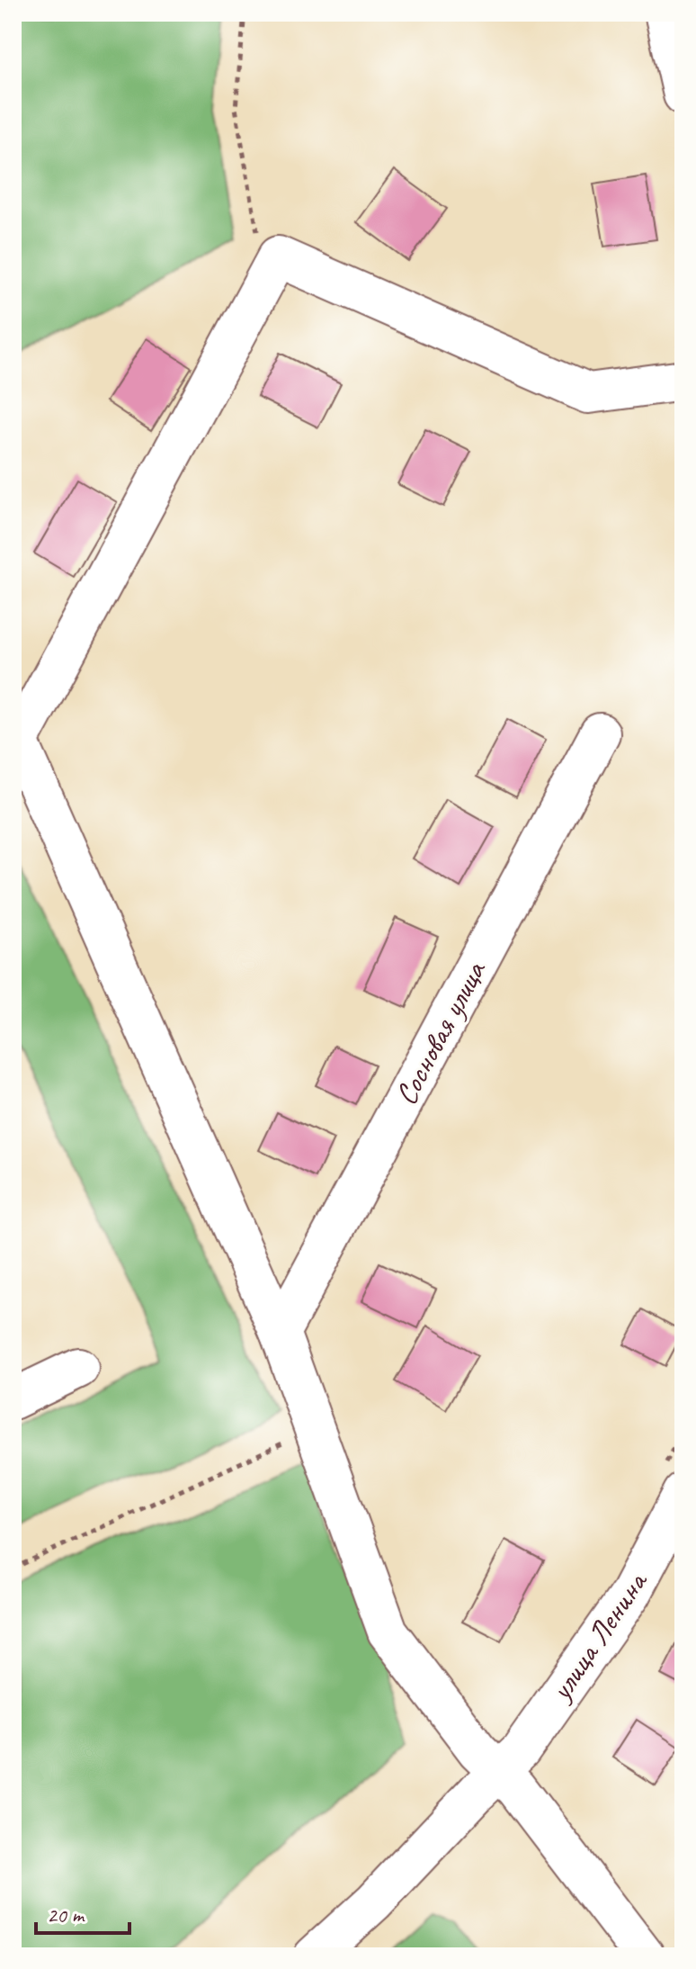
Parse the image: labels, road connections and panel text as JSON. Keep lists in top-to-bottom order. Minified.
{"streets":{"street":["Сосновая улица","улица Ленина"]},"scale_bar":"20 m"}
